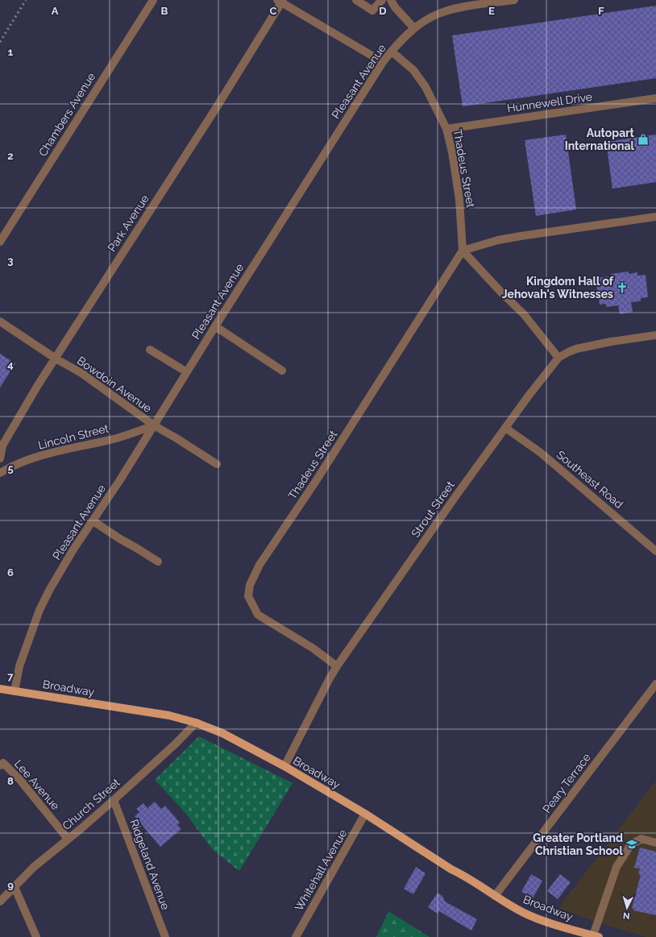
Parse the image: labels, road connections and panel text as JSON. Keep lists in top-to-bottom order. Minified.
{"streets":{"main road":["Broadway"],"street":["Pleasant Avenue","Hunnewell Drive","Chambers Avenue","Thadeus Street","Park Avenue","Bowdoin Avenue","Lincoln Street","Southeast Road","Strout Street","Peary Terrace","Lee Avenue","Church Street","Ridgeland Avenue","Whitehall Avenue"]},"crossings":[["Pleasant Avenue","Thadeus Street"],["Pleasant Avenue","Bowdoin Avenue"],["Pleasant Avenue","Lincoln Street"],["Pleasant Avenue","Broadway"],["Hunnewell Drive","Thadeus Street"],["Thadeus Street","Strout Street"],["Park Avenue","Bowdoin Avenue"],["Bowdoin Avenue","Lincoln Street"],["Southeast Road","Strout Street"],["Strout Street","Broadway"],["Broadway","Peary Terrace"],["Broadway","Church Street"],["Broadway","Whitehall Avenue"],["Lee Avenue","Church Street"],["Church Street","Ridgeland Avenue"]],"places":{"shop":["Autopart International"],"church":["Kingdom Hall of Jehovah's Witnesses"],"school or university":["Greater Portland Christian School"]},"north":"bottom","grid":{"columns":["A","B","C","D","E","F"],"rows":["1","2","3","4","5","6","7","8","9"]}}
